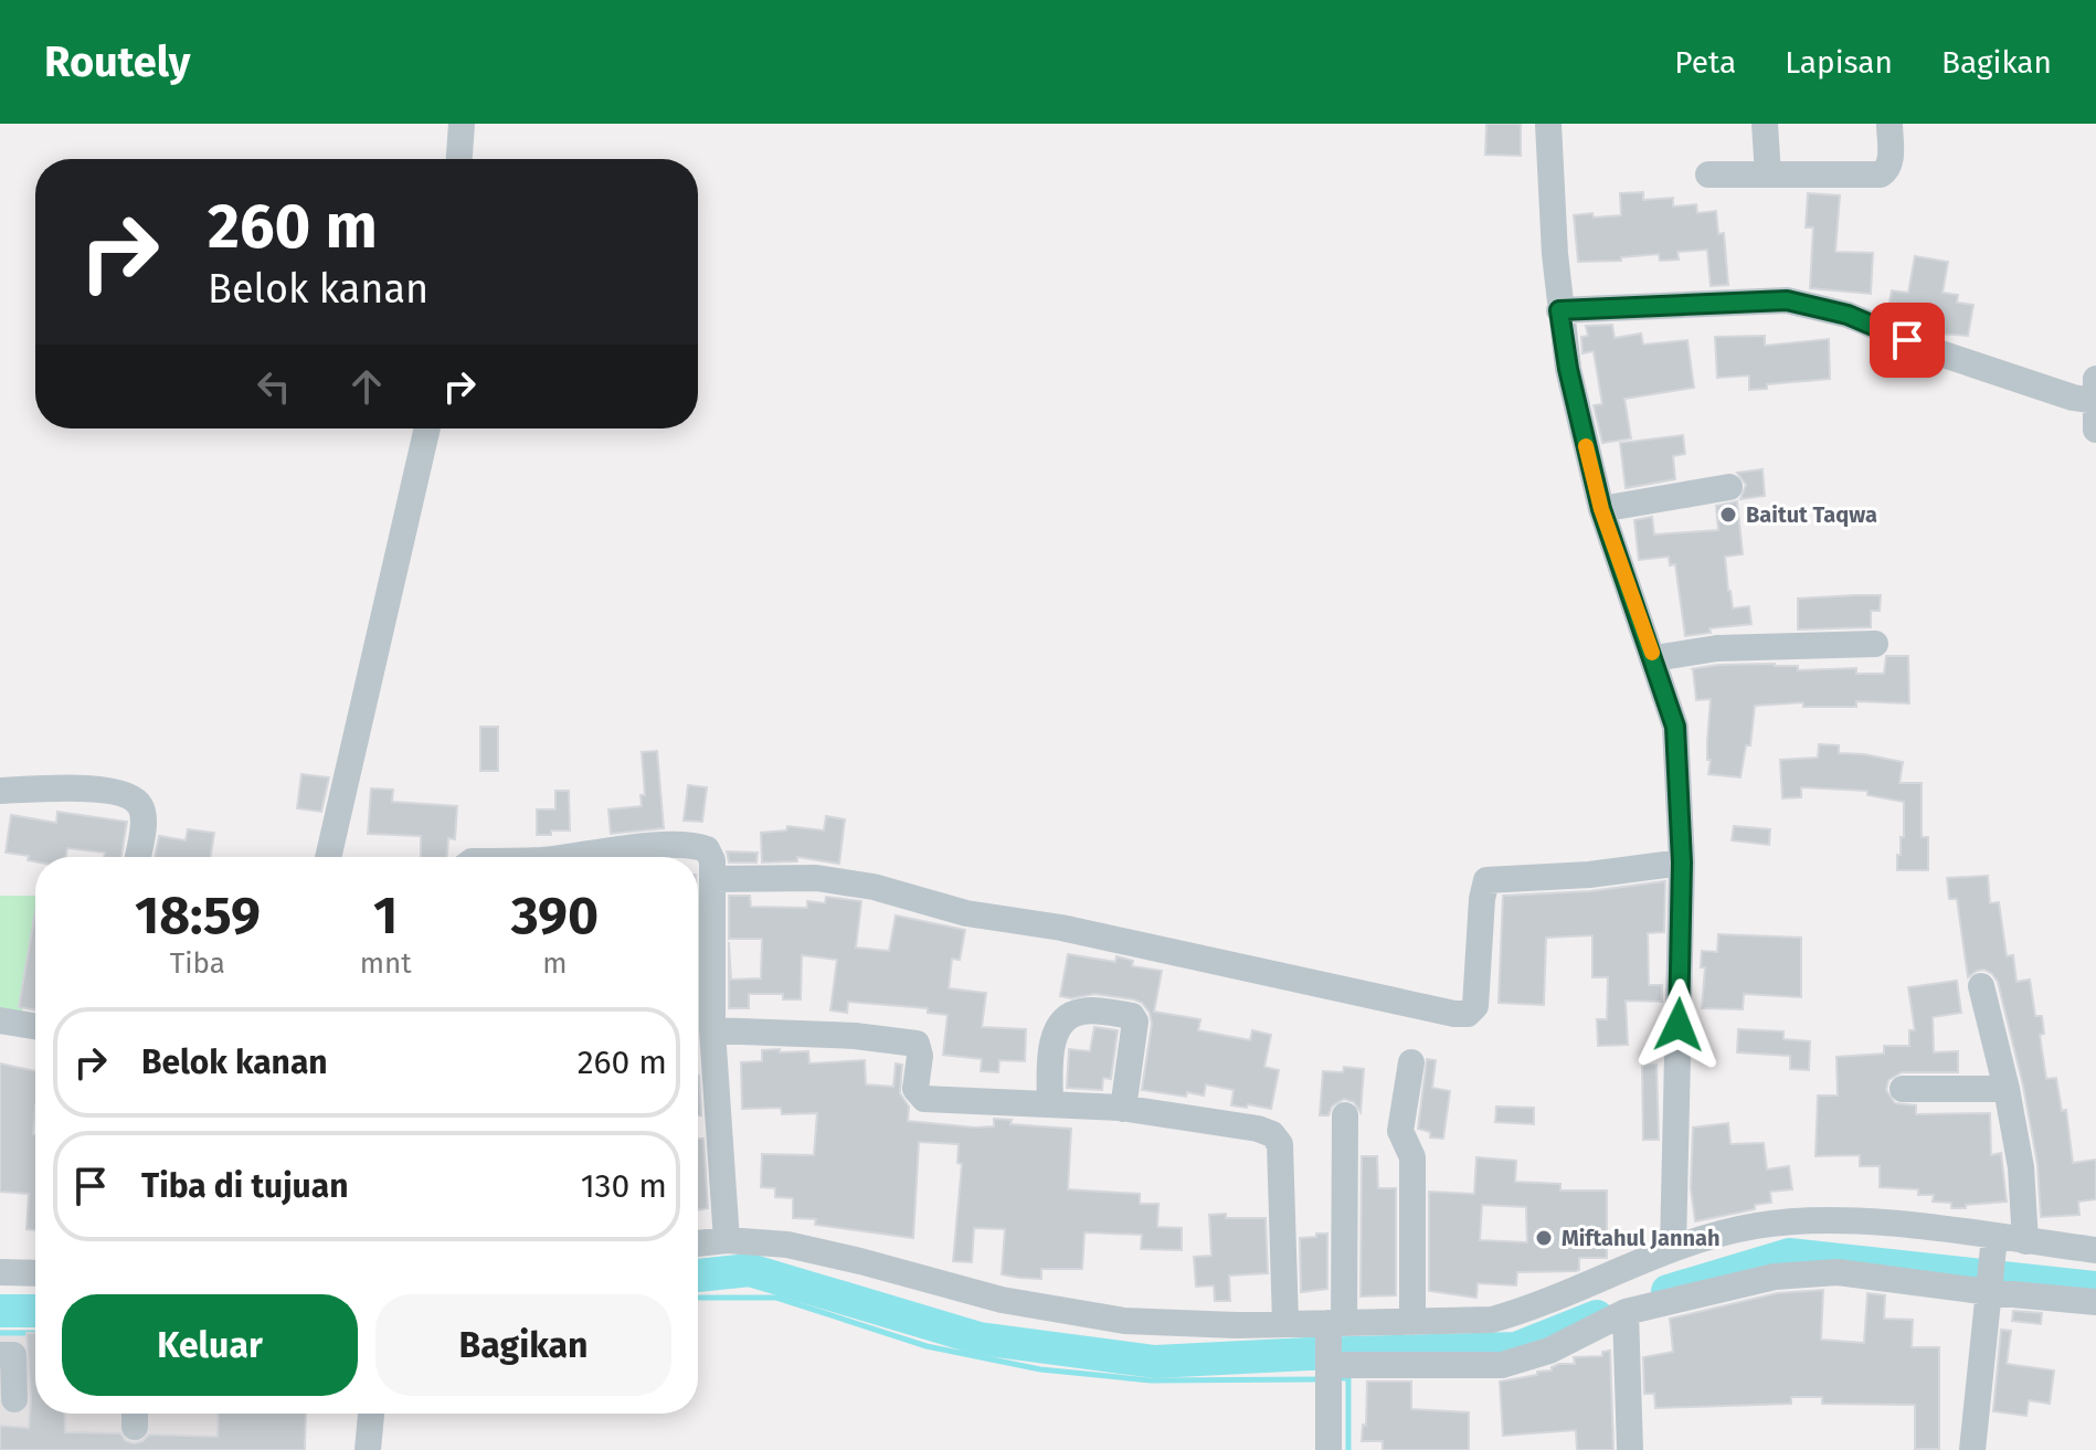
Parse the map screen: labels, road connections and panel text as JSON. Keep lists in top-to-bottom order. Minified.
{"places":["Baitut Taqwa","Miftahul Jannah"],"page":{"header":"Routely","nav":["Peta","Lapisan","Bagikan"],"turn":["260 m","Belok kanan"],"eta":["18:59","Tiba","1","mnt","390","m"],"list":[{"name":"Belok kanan","value":"260 m"},{"name":"Tiba di tujuan","value":"130 m"}],"buttons":["Keluar","Bagikan"]}}
